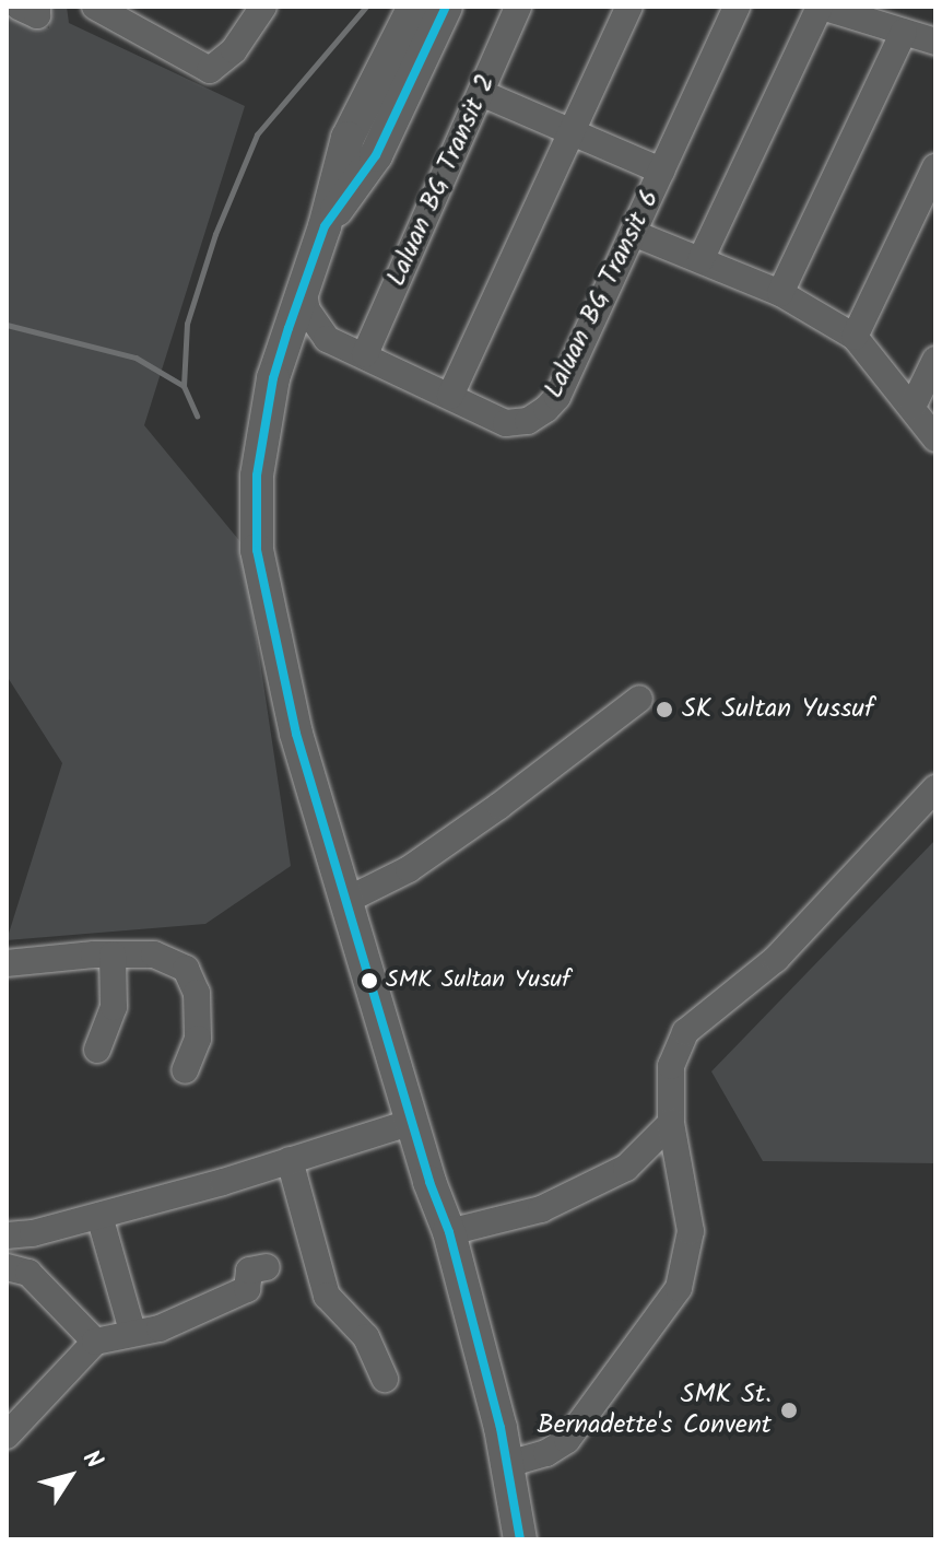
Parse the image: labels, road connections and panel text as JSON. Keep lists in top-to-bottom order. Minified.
{"streets":{"street":["Laluan BG Transit 2","Laluan BG Transit 6"]},"crossings":[["Laluan BG Transit 2","Laluan BG Transit 6"]],"places":["SK Sultan Yussuf","SMK Sultan Yusuf","SMK St. Bernadette's Convent"],"north":"top right"}
